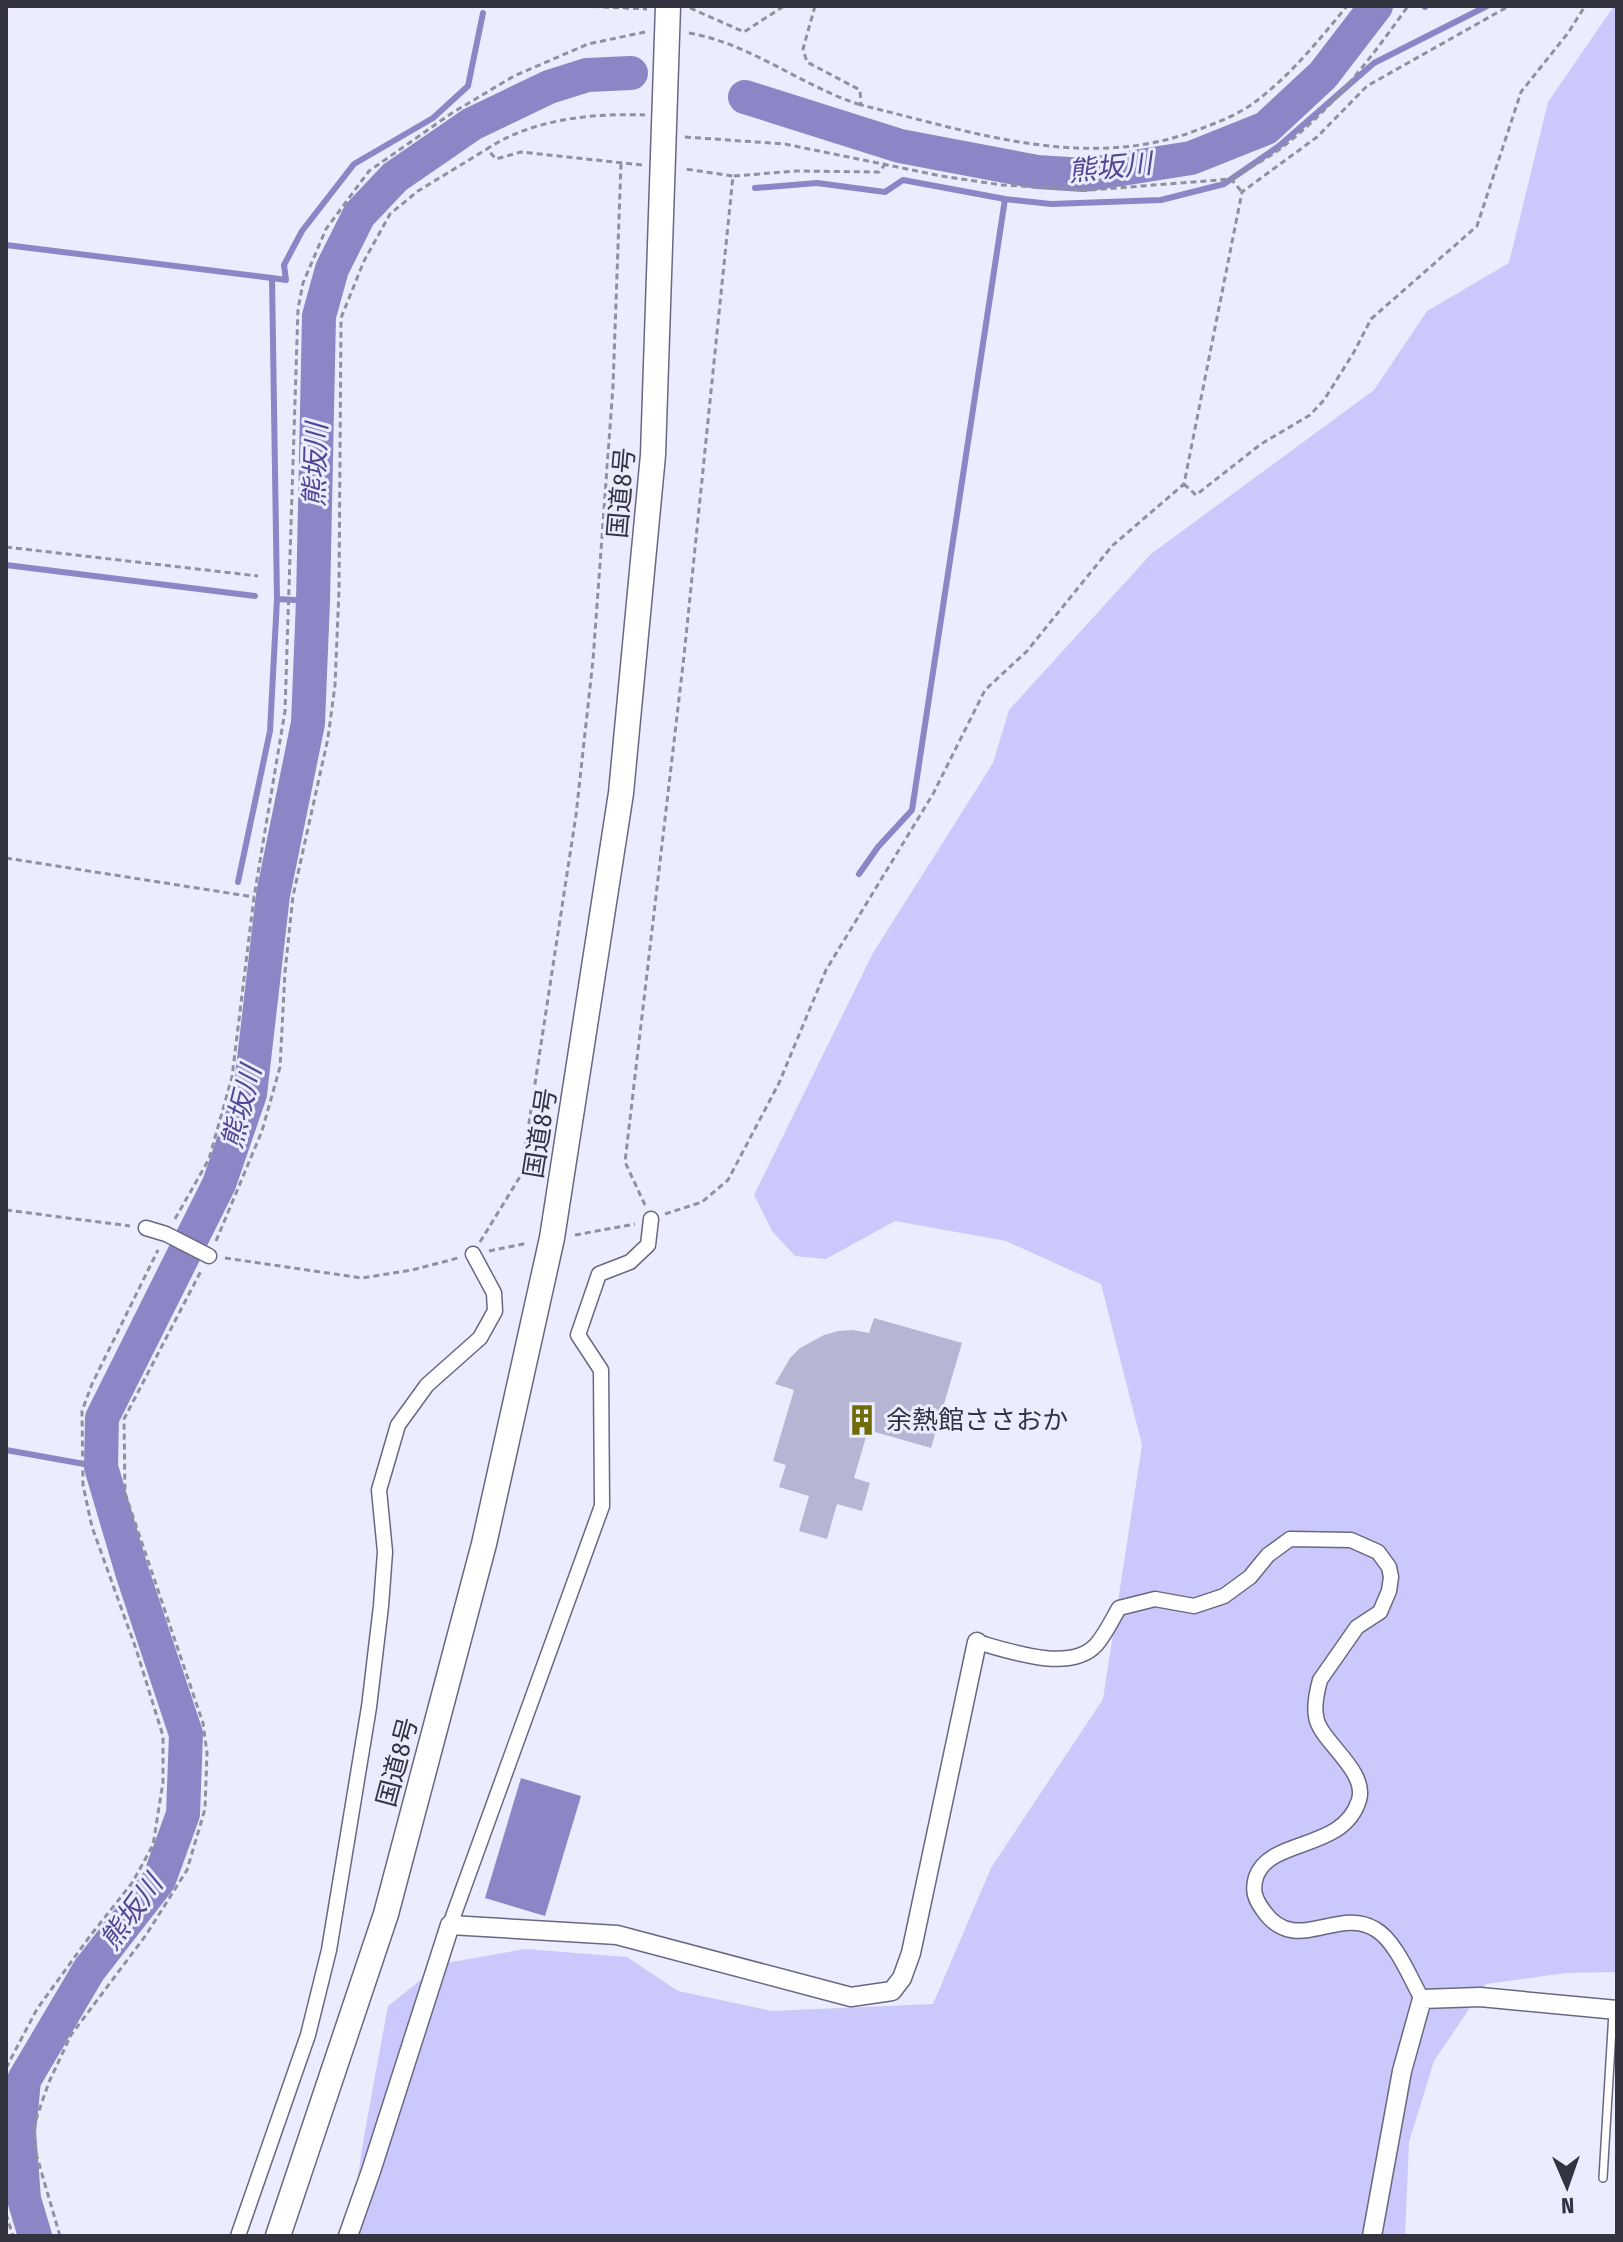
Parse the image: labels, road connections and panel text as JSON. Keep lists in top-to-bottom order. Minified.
{"streets":{"highway":["国道8号"]},"water":["熊坂川"],"places":{"building":["余熱館ささおか"]},"north":"bottom"}
